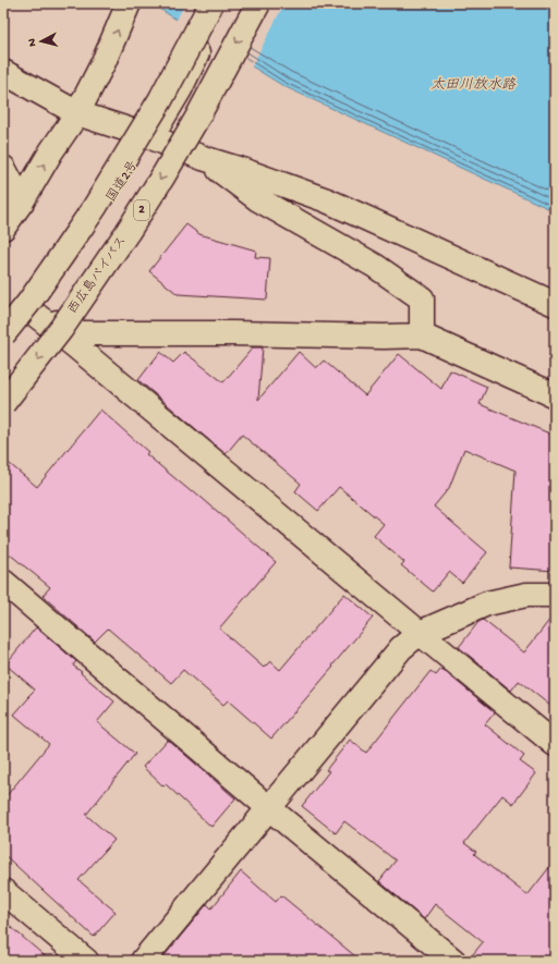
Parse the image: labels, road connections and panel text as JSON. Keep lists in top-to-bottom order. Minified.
{"streets":{"main road":["国道2号","2","西広島バイパス"]},"water":["太田川放水路"],"north":"left"}
